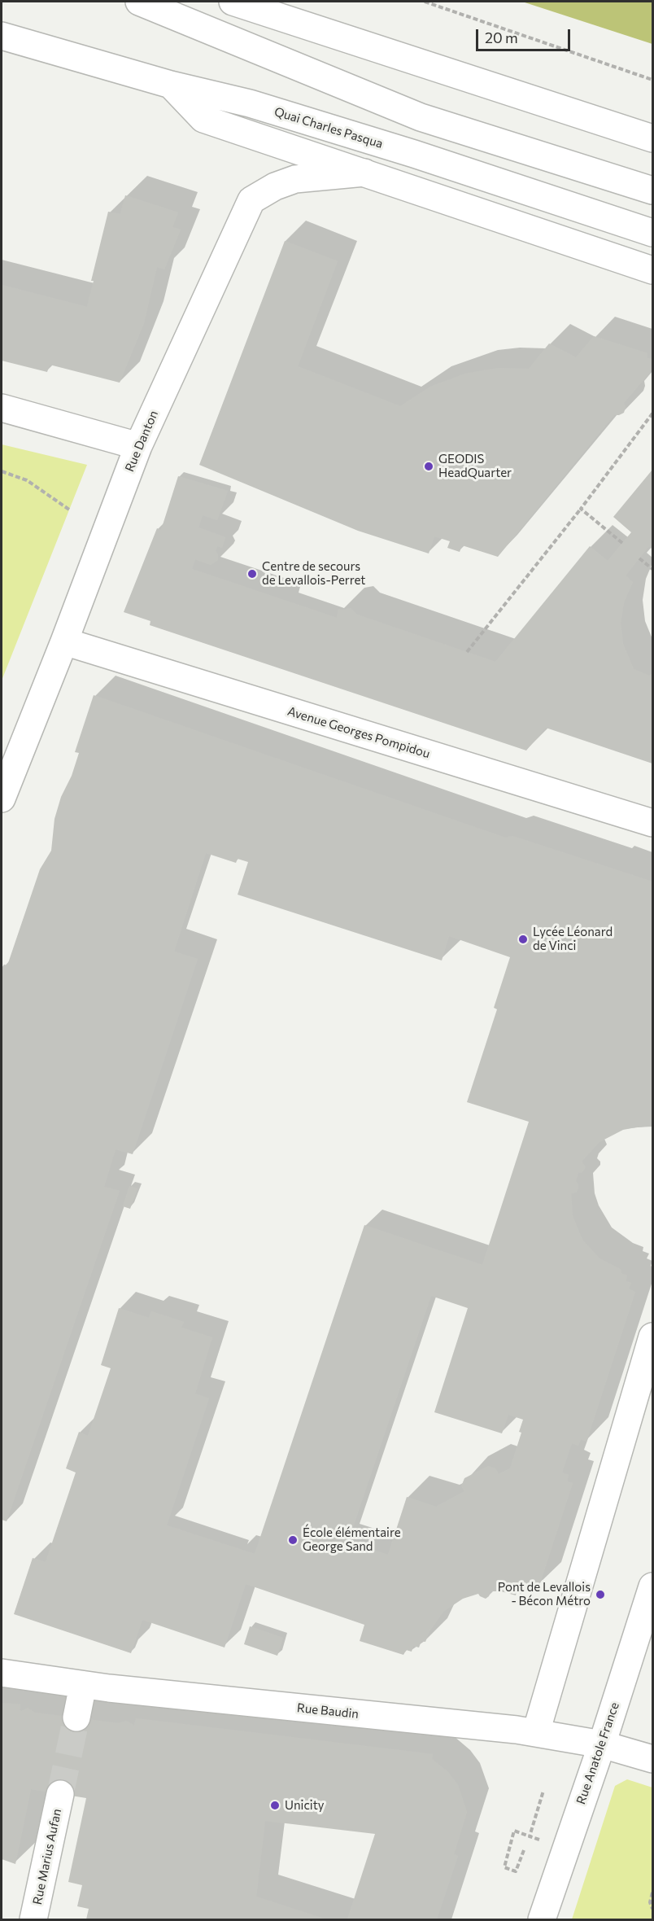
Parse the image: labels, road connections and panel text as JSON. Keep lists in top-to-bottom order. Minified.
{"streets":{"main road":["Quai Charles Pasqua","Rue Danton","Avenue Georges Pompidou","Rue Baudin","Rue Anatole France","Rue Marius Aufan"]},"crossings":[["Rue Danton","Avenue Georges Pompidou"],["Rue Baudin","Rue Anatole France"]],"places":["GEODIS HeadQuarter","Centre de secours de Levallois-Perret","Lycée Léonard de Vinci","École élémentaire George Sand","Pont de Levallois - Bécon Métro","Unicity"],"scale_bar":"20 m"}
